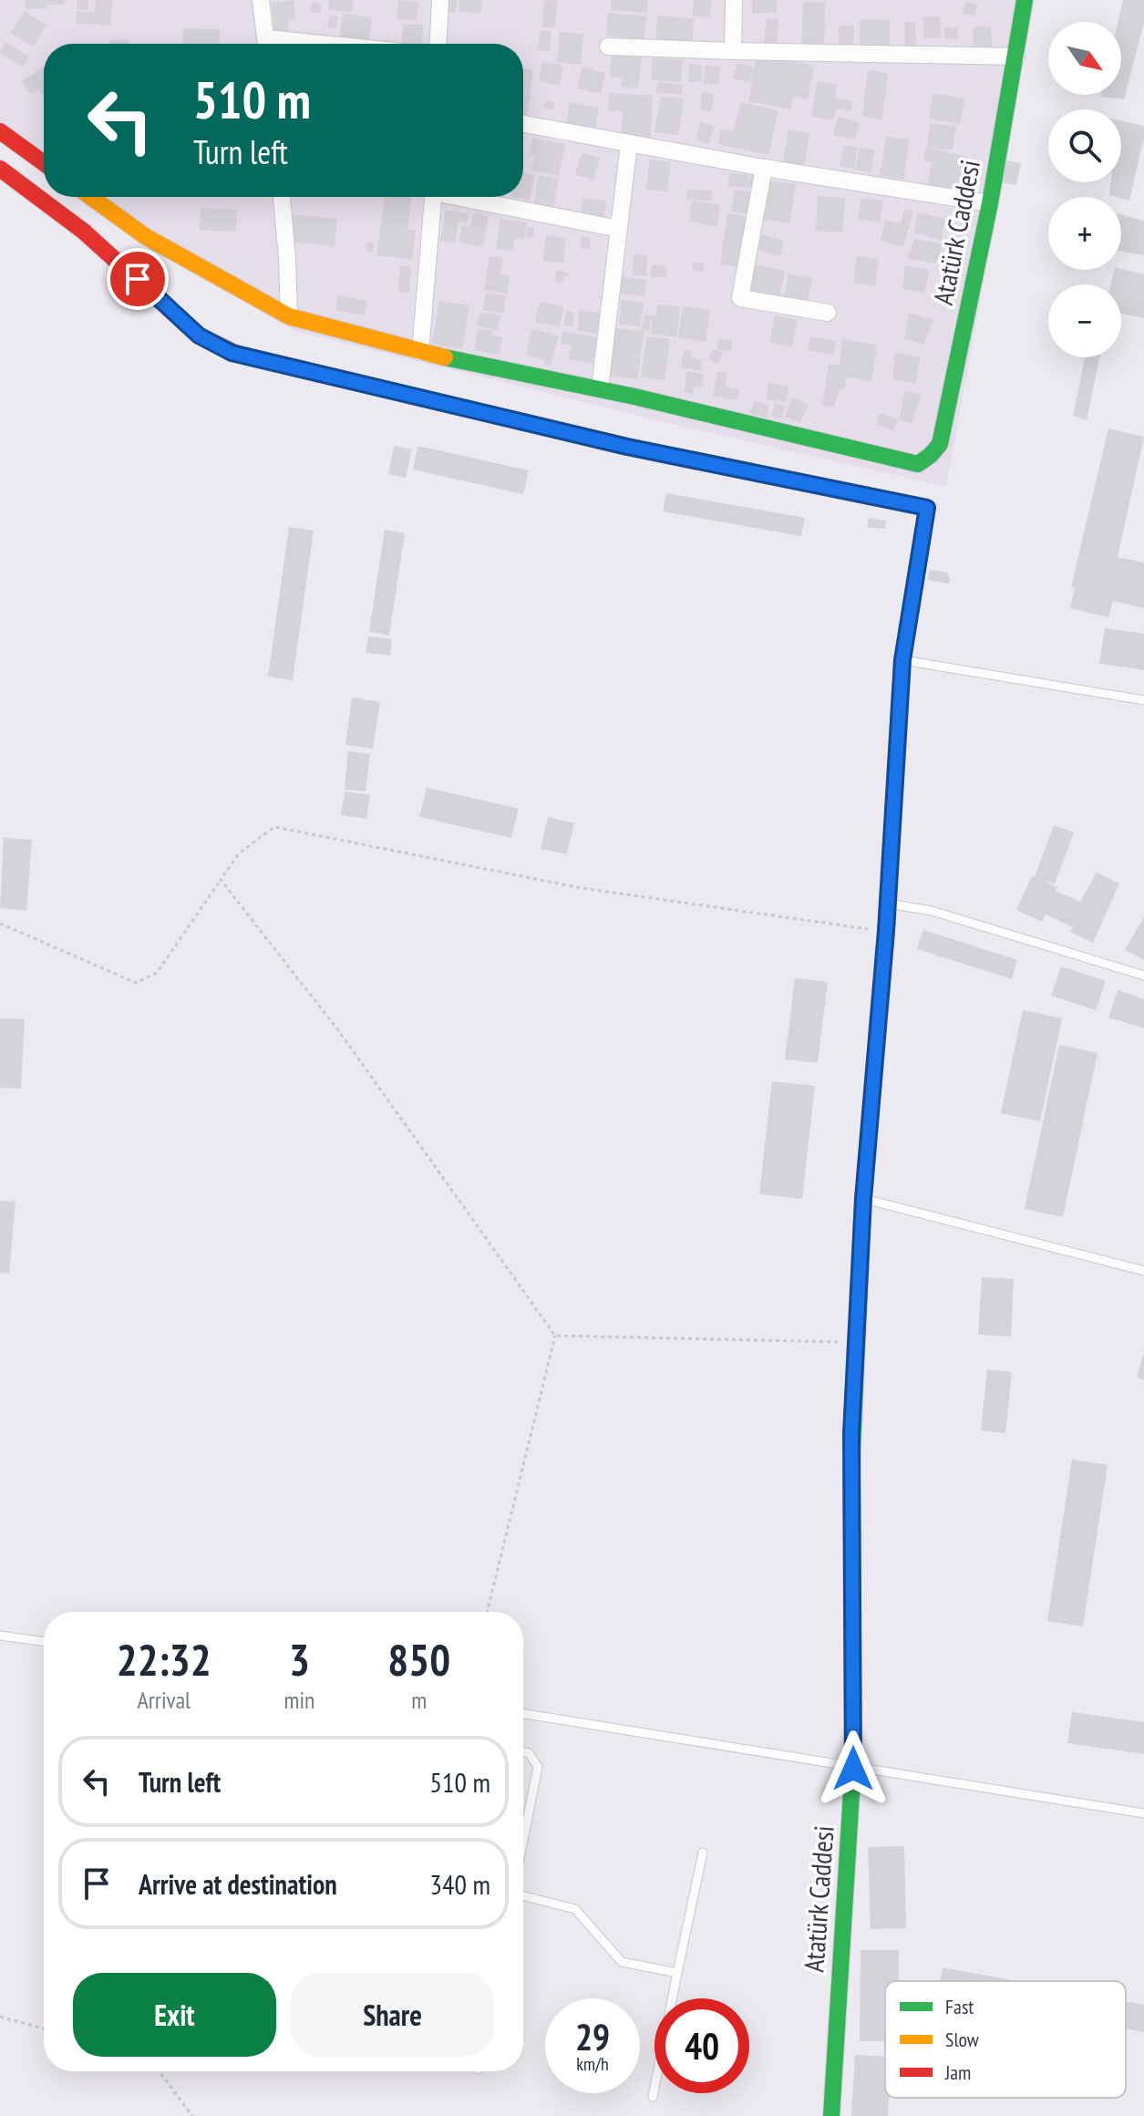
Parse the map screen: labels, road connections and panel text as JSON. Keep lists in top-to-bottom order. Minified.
{"streets":{"street":["Atatürk Caddesi"]},"legend":["Fast","Slow","Jam"],"north":"bottom right","page":{"map_buttons":["+","−"],"turn":["510 m","Turn left"],"eta":["22:32","Arrival","3","min","850","m"],"list":[{"name":"Turn left","value":"510 m"},{"name":"Arrive at destination","value":"340 m"}],"buttons":["Exit","Share"],"speed":"29 km/h","limit":"40"}}
